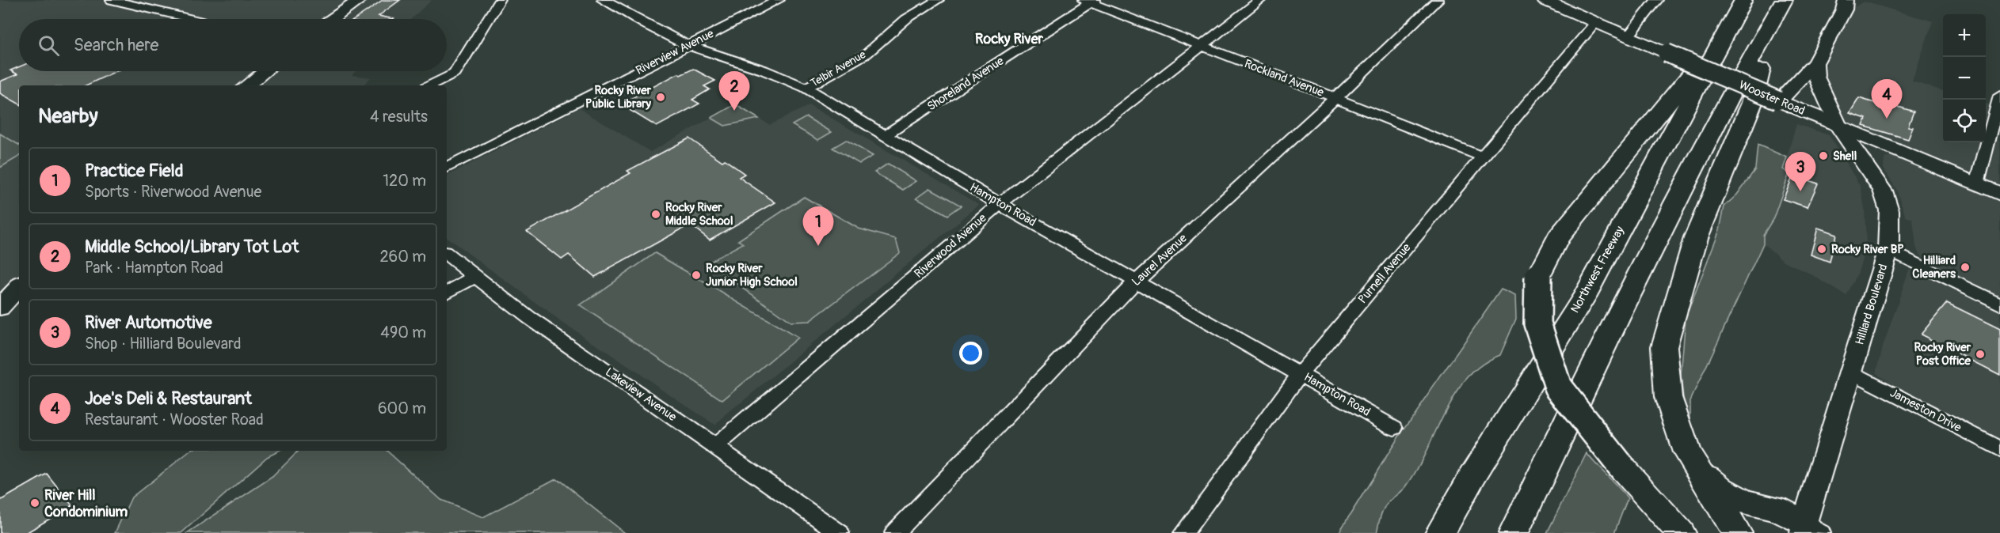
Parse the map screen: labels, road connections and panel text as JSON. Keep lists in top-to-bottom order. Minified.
{"streets":{"highway":["Northwest Freeway"],"main road":["Wooster Road","Hilliard Boulevard"],"street":["Riverview Avenue","Telbir Avenue","Rockland Avenue","Shoreland Avenue","Hampton Road","Riverwood Avenue","Laurel Avenue","Purnell Avenue","Lakeview Avenue","Jameston Drive"]},"crossings":[["Riverview Avenue","Hampton Road"],["Telbir Avenue","Hampton Road"],["Rockland Avenue","Shoreland Avenue"],["Rockland Avenue","Riverwood Avenue"],["Rockland Avenue","Laurel Avenue"],["Rockland Avenue","Purnell Avenue"],["Shoreland Avenue","Hampton Road"],["Wooster Road","Purnell Avenue"],["Wooster Road","Hilliard Boulevard"],["Hampton Road","Riverwood Avenue"],["Hampton Road","Laurel Avenue"],["Hampton Road","Purnell Avenue"],["Riverwood Avenue","Lakeview Avenue"],["Hilliard Boulevard","Jameston Drive"]],"districts":["Rocky River"],"places":["Rocky River Public Library","Shell","Rocky River Middle School","Rocky River BP","Hilliard Cleaners","Rocky River Junior High School","Rocky River Post Office","River Hill Condominium"],"page":{"map_buttons":["+","−"],"search":"Search here","pins":["2","4","3","1"],"heading":["Nearby","4 results"],"list":[{"mark":"1","name":"Practice Field","note":"Sports · Riverwood Avenue","value":"120 m"},{"mark":"2","name":"Middle School/Library Tot Lot","note":"Park · Hampton Road","value":"260 m"},{"mark":"3","name":"River Automotive","note":"Shop · Hilliard Boulevard","value":"490 m"},{"mark":"4","name":"Joe's Deli & Restaurant","note":"Restaurant · Wooster Road","value":"600 m"}]}}
